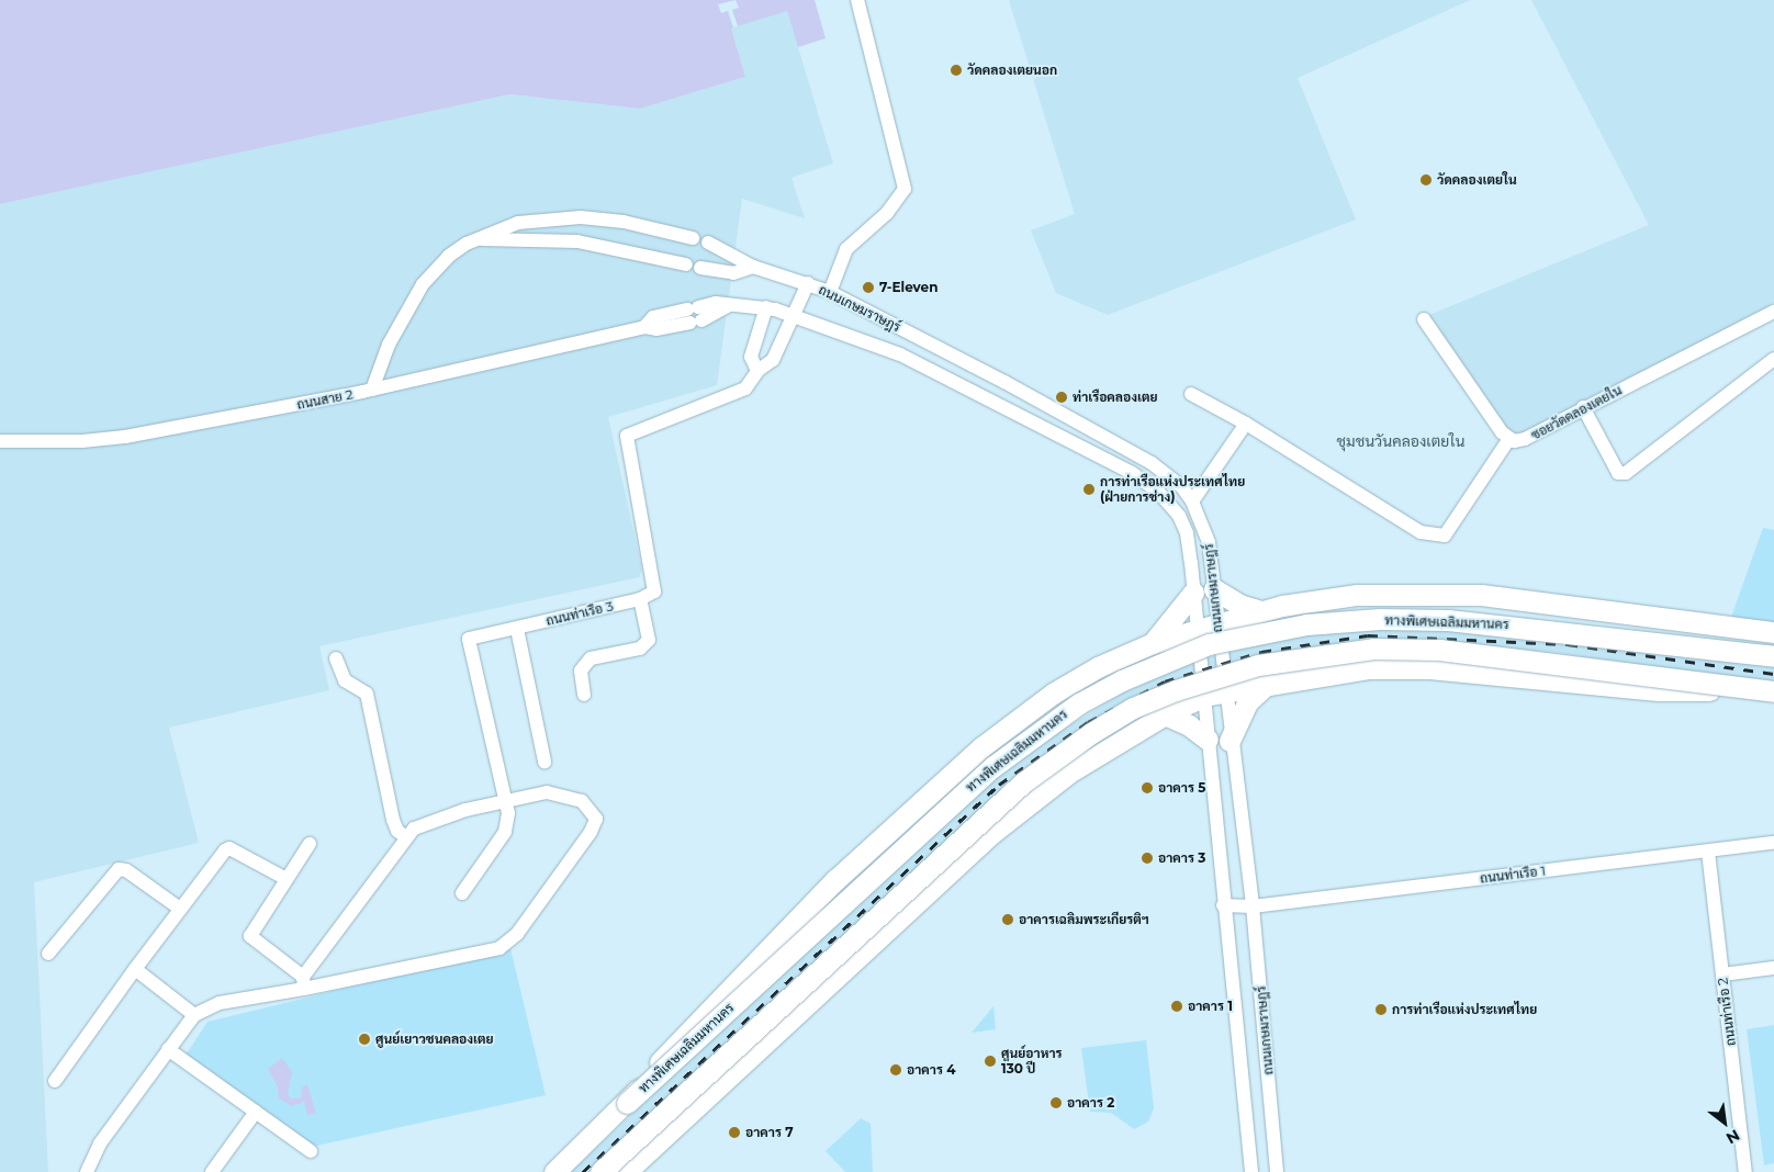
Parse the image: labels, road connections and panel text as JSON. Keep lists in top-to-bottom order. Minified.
{"streets":{"highway":["ทางพิเศษเฉลิมมหานคร"],"street":["ถนนเกษมราษฎร์","ถนนสาย 2","ซอยวัดคลองเตยใน","ถนนท่าเรือ 3","ถนนท่าเรือ 1","ถนนท่าเรือ 2"]},"crossings":[["ถนนเกษมราษฎร์","ถนนสาย 2"],["ถนนเกษมราษฎร์","ถนนท่าเรือ 1"],["ถนนท่าเรือ 1","ถนนท่าเรือ 2"]],"districts":["ชุมชนวันคลองเตยใน"],"places":["วัดคลองเตยนอก","วัดคลองเตยใน","7-Eleven","ท่าเรือคลองเตย","การท่าเรือแห่งประเทศไทย (ฝ่ายการช่าง)","อาคาร 5","อาคาร 3","อาคารเฉลิมพระเกียรติฯ","อาคาร 1","การท่าเรือแห่งประเทศไทย","ศูนย์เยาวชนคลองเตย","ศูนย์อาหาร 130 ปี","อาคาร 4","อาคาร 2","อาคาร 7"],"north":"bottom right"}
